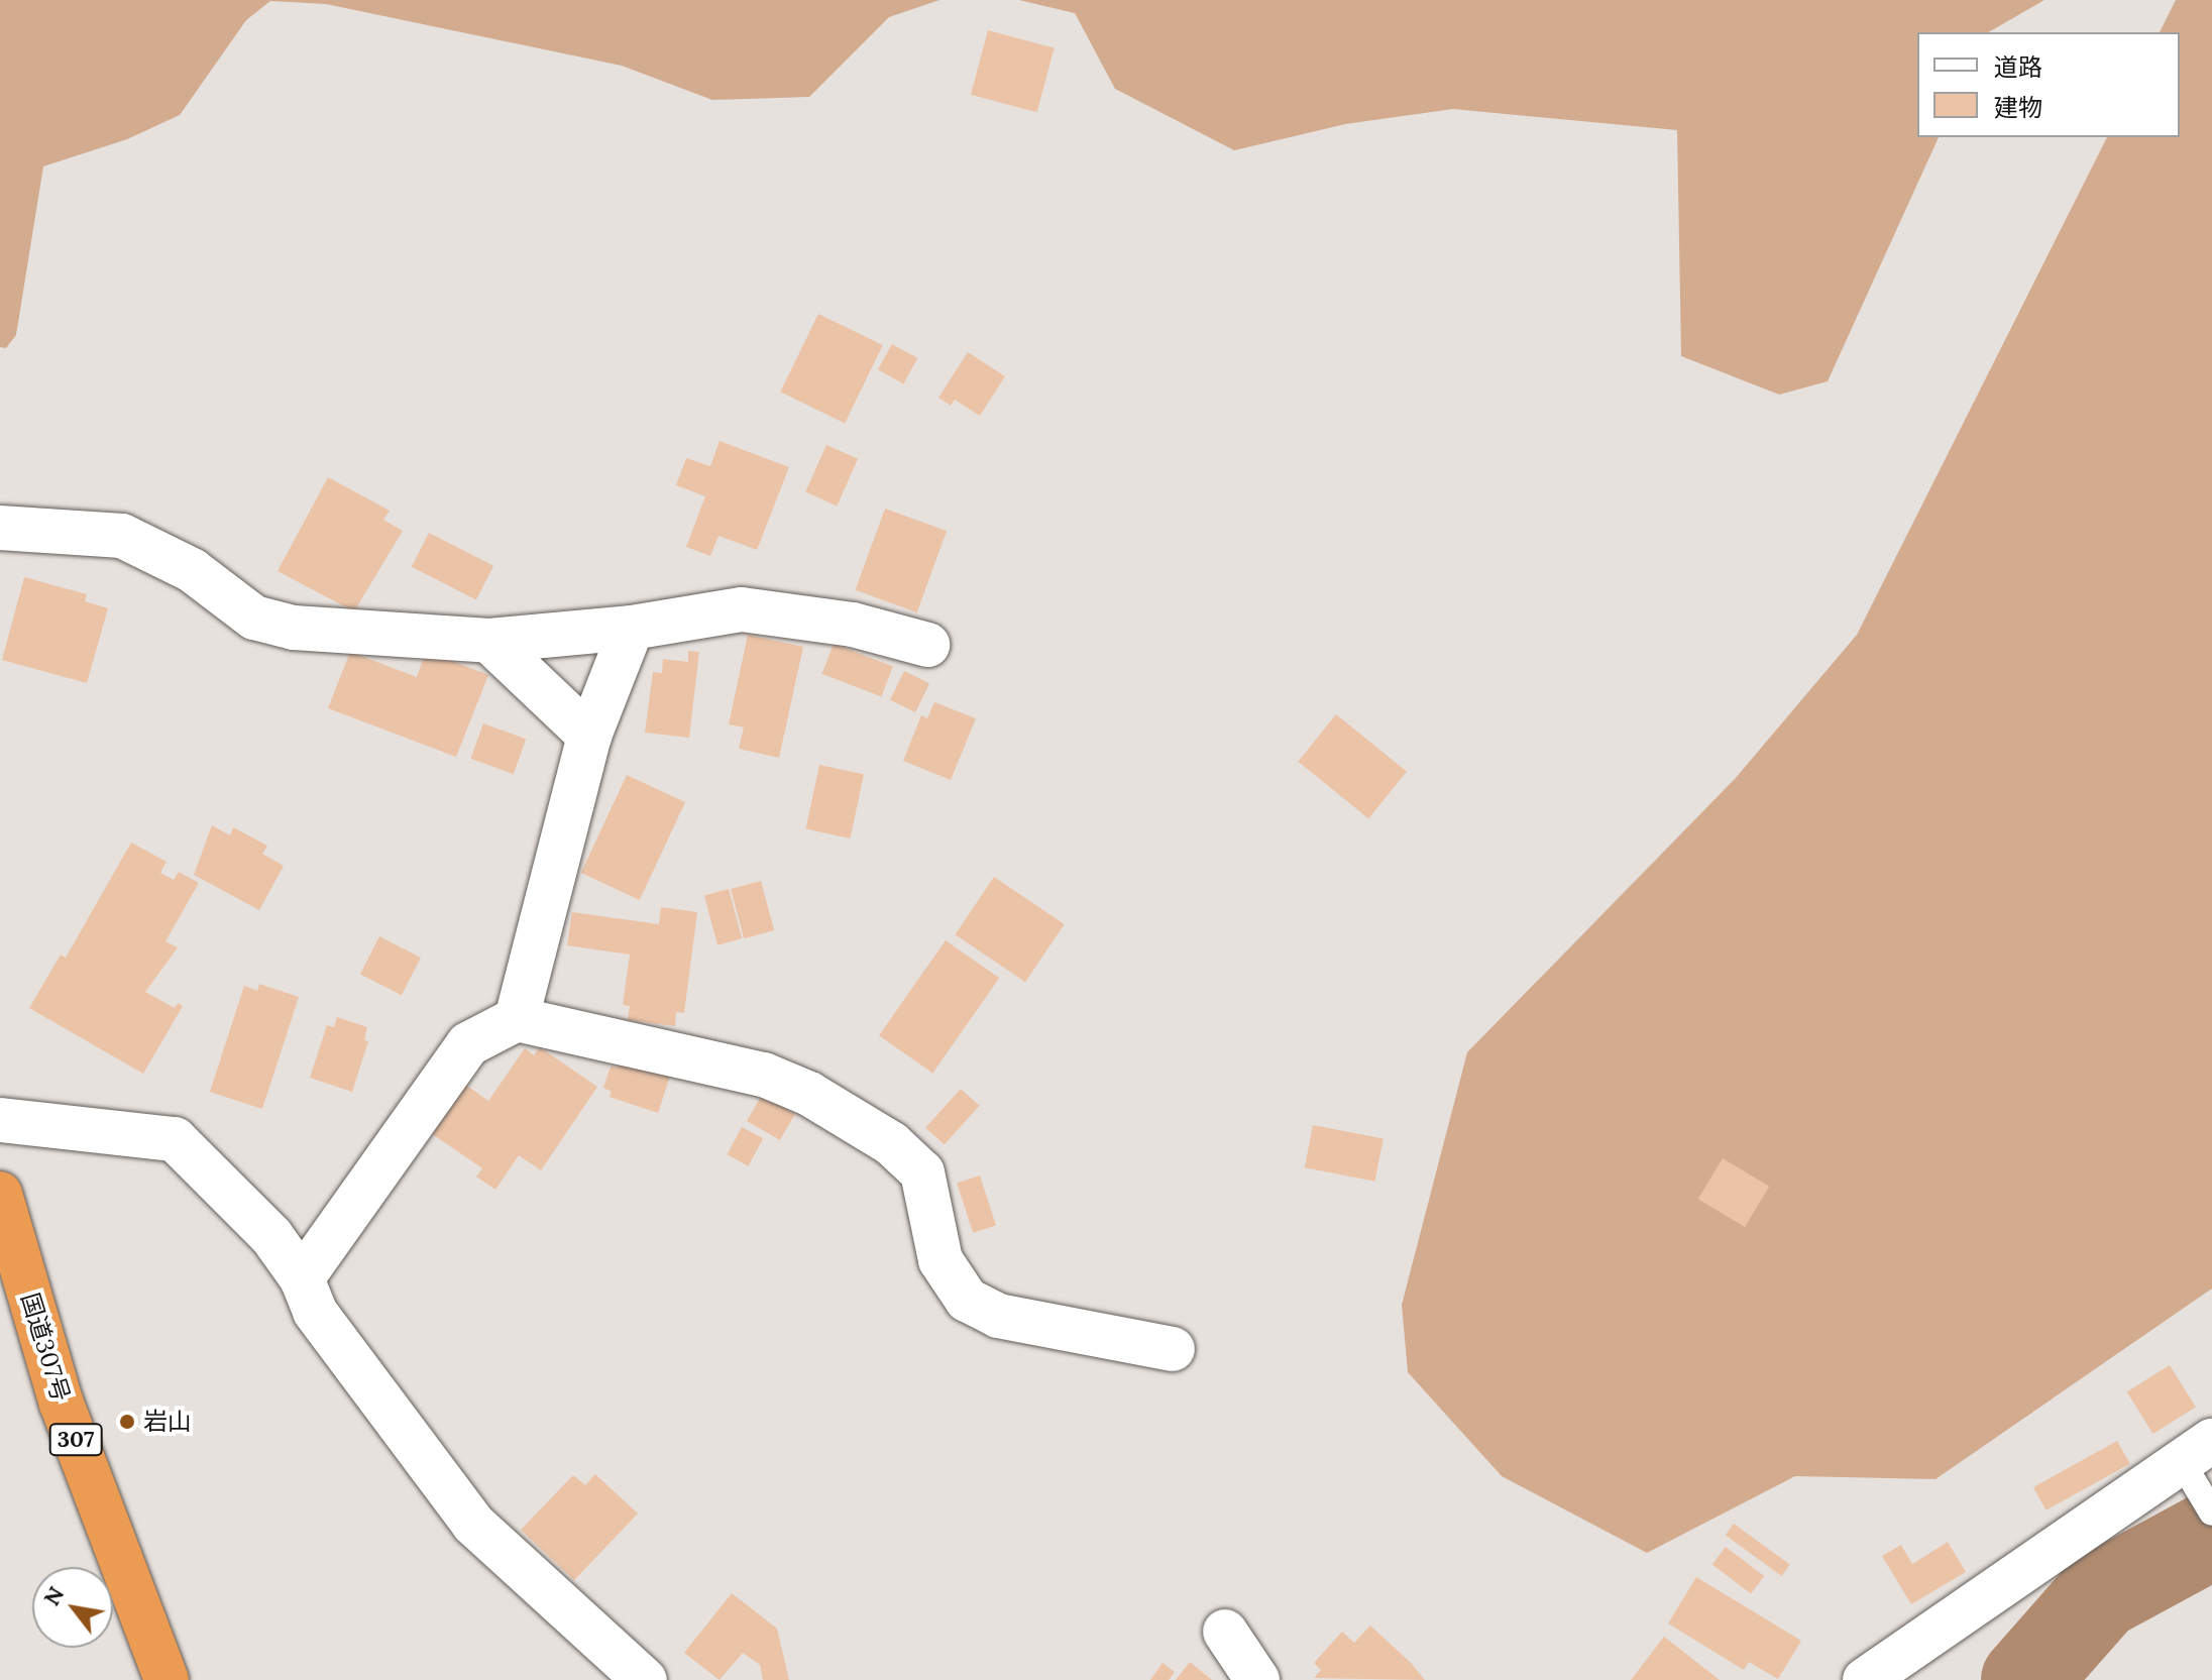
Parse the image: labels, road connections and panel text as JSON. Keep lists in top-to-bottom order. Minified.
{"streets":{"highway":["国道307号","307"]},"places":["岩山"],"legend":["道路","建物"],"north":"top left"}
